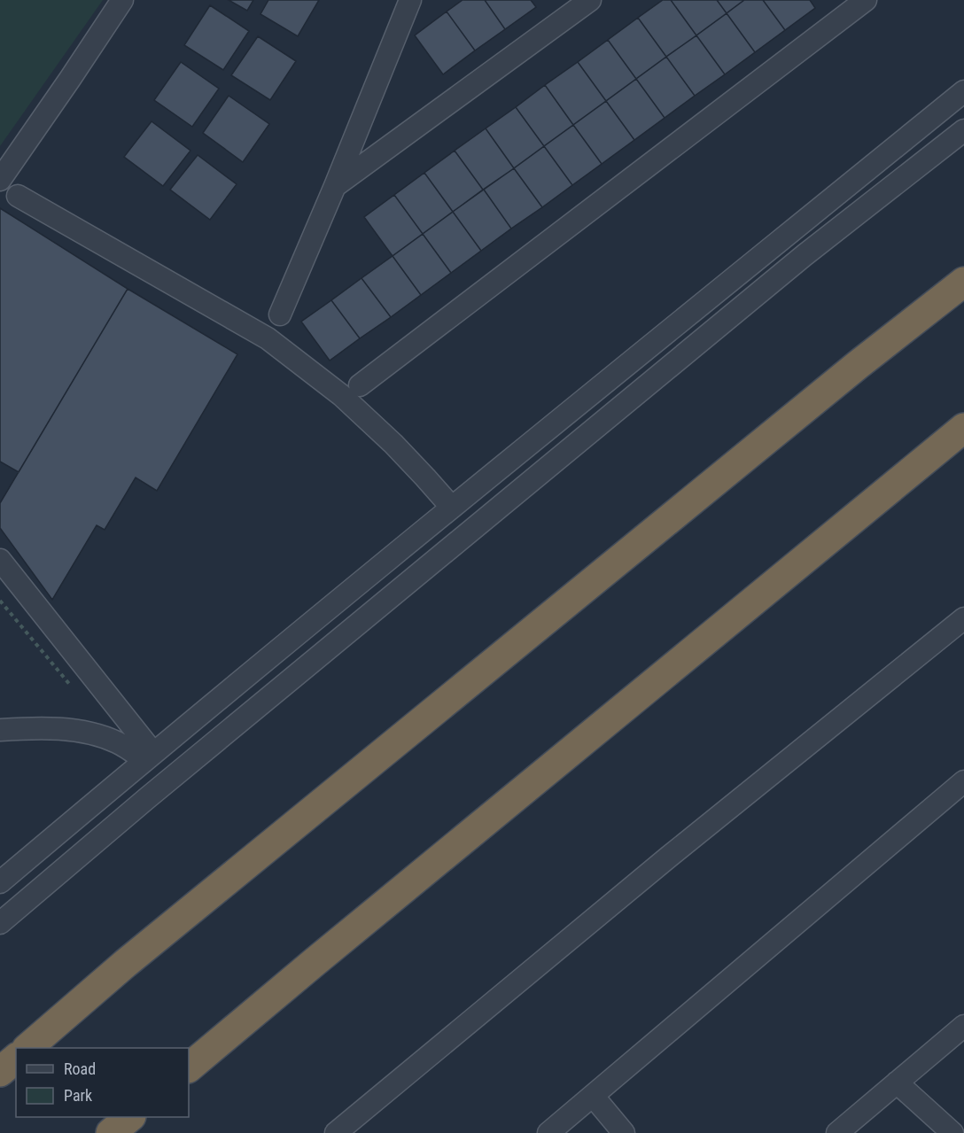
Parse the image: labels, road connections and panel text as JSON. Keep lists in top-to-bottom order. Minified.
{"legend":["Road","Park"]}
